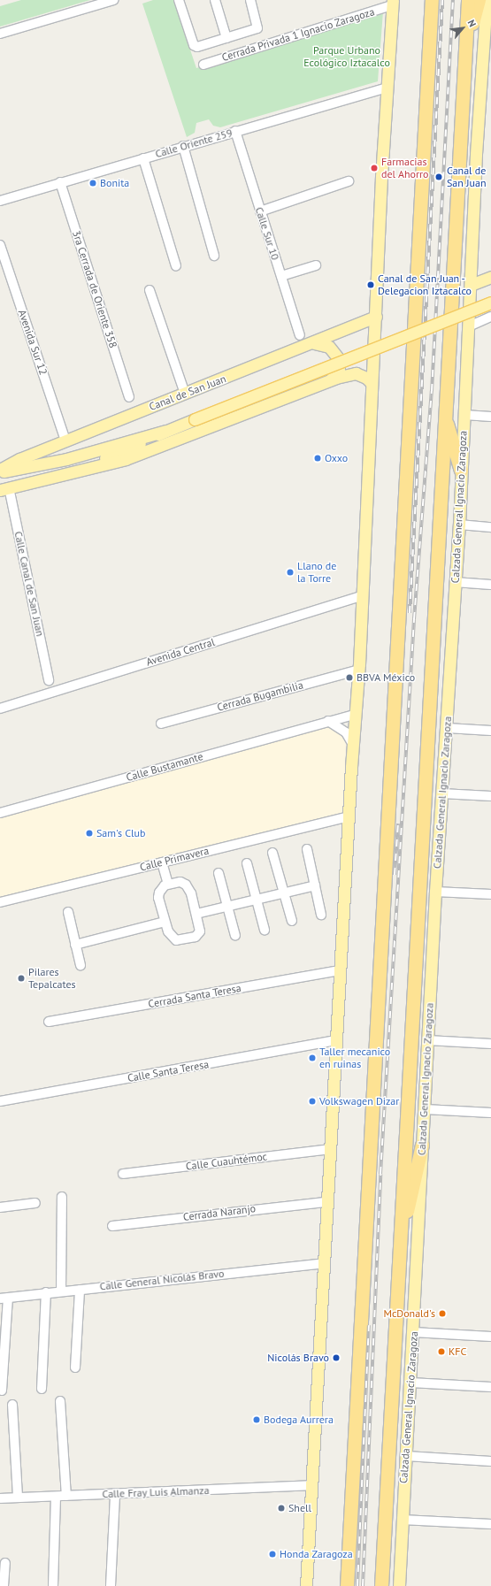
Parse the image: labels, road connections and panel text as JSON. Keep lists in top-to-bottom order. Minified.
{"streets":{"highway":["Calzada General Ignacio Zaragoza"],"main road":["Canal de San Juan"],"street":["Cerrada Privada 1 Ignacio Zaragoza","Calle Oriente 259","Calle Sur 10","3ra Cerrada de Oriente 358","Avenida Sur 12","Calle Canal de San Juan","Avenida Central","Cerrada Bugambilia","Calle Bustamante","Calle Primavera","Cerrada Santa Teresa","Calle Santa Teresa","Calle Cuauhtémoc","Cerrada Naranjo","Calle General Nicolás Bravo","Calle Fray Luis Almanza"]},"crossings":[["Calle Oriente 259","Calle Sur 10"],["Calle Oriente 259","3ra Cerrada de Oriente 358"],["Avenida Sur 12","Canal de San Juan"],["Canal de San Juan","Calle Canal de San Juan"]],"parks":["Parque Urbano Ecológico Iztacalco"],"places":["Farmacias del Ahorro","Canal de San Juan","Bonita","Canal de San Juan - Delegacion Iztacalco","Oxxo","Llano de la Torre","BBVA México","Sam's Club","Pilares Tepalcates","Taller mecanico en ruinas","Volkswagen Dizar","McDonald's","KFC","Nicolás Bravo","Bodega Aurrera","Shell","Honda Zaragoza"],"north":"top right"}
